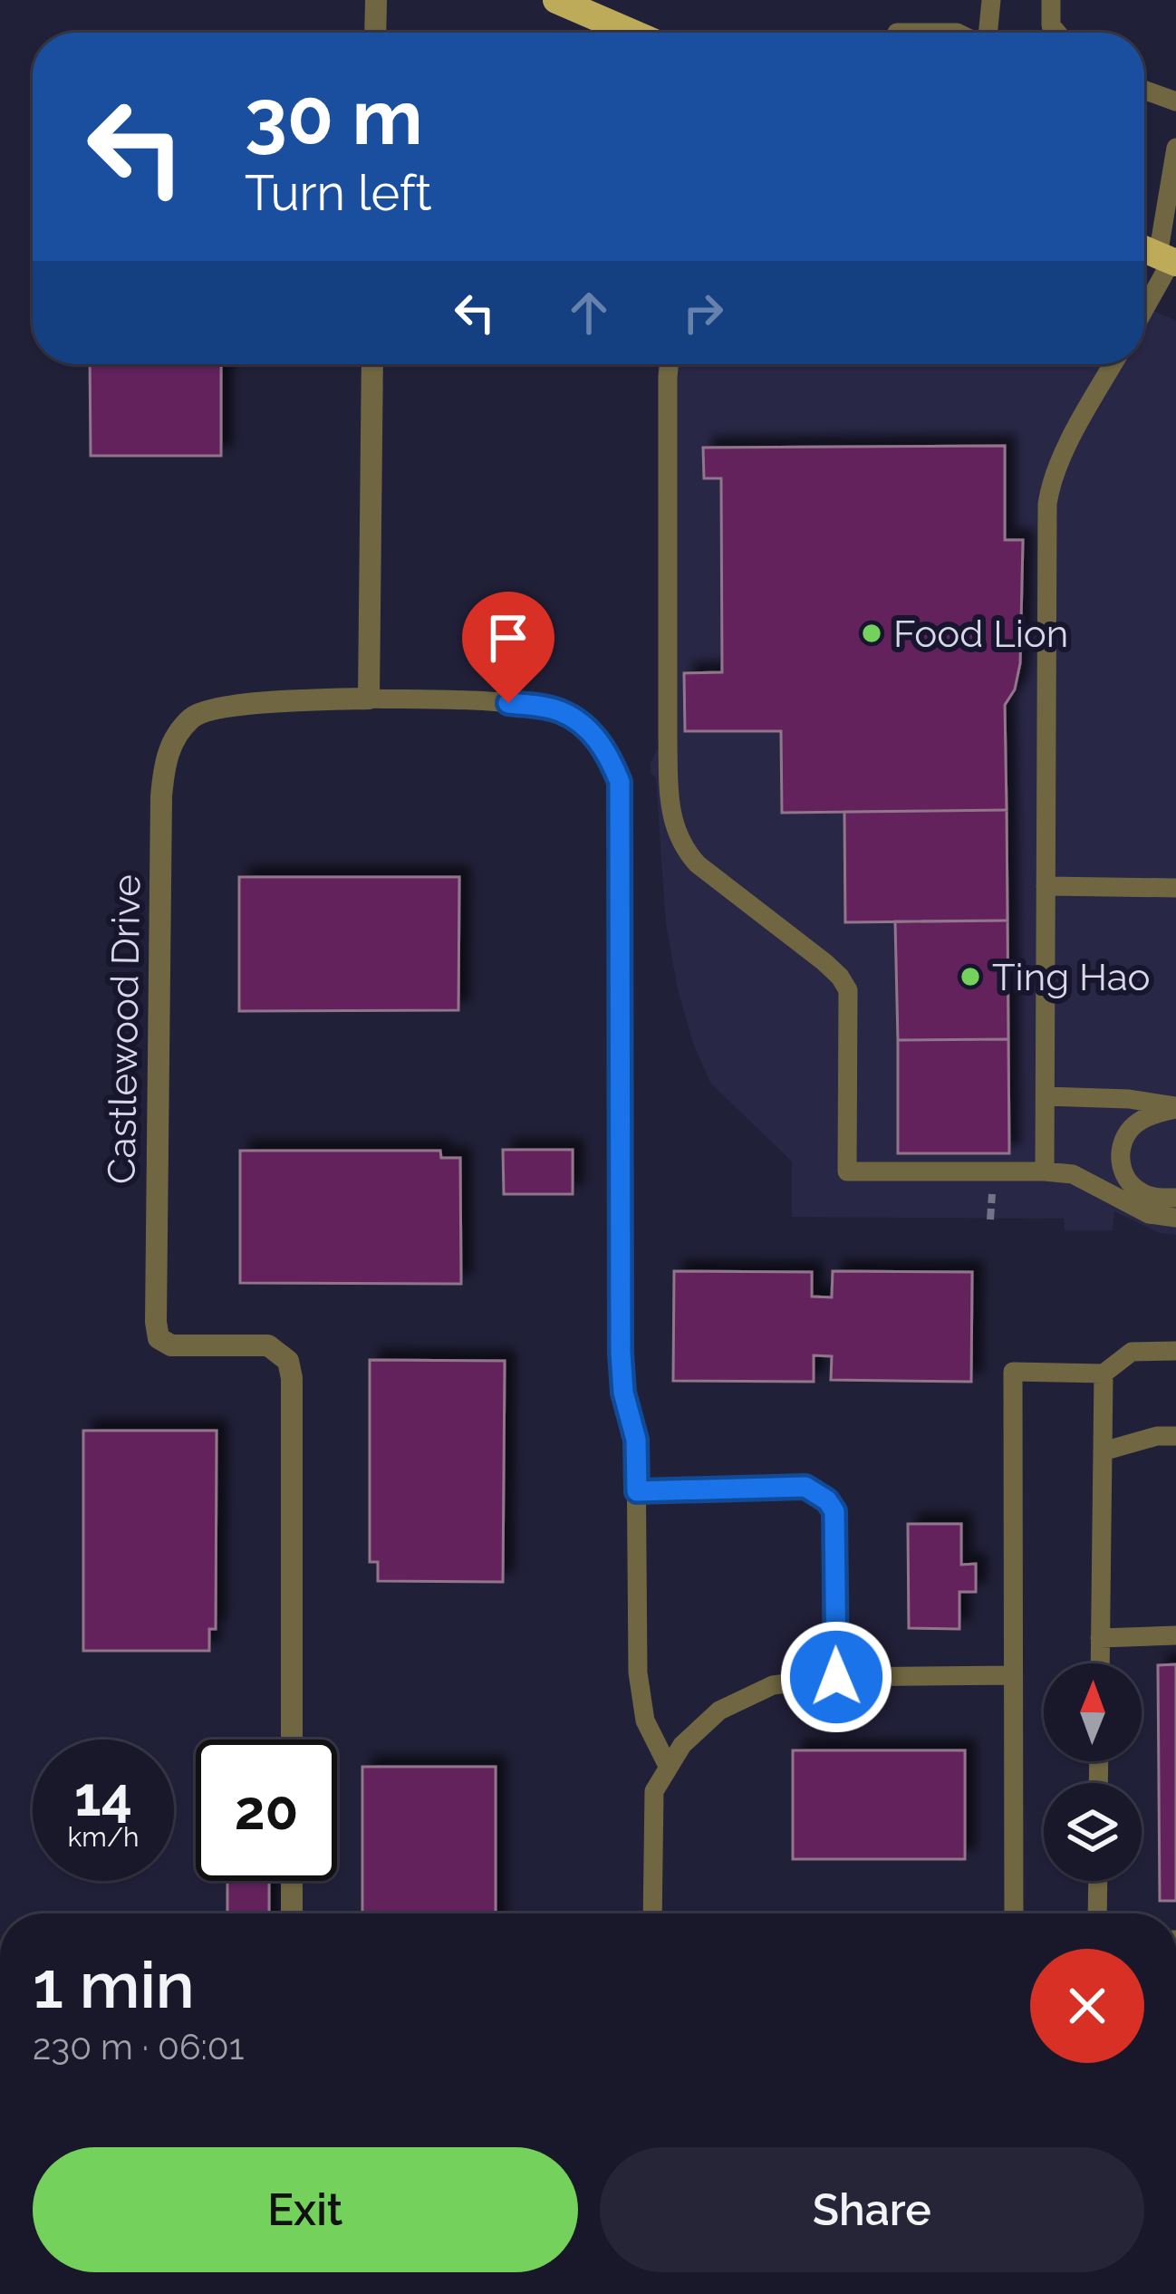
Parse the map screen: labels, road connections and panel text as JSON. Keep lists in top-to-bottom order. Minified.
{"streets":{"street":["Castlewood Drive"]},"places":["Food Lion","Ting Hao"],"north":"top","page":{"turn":["30 m","Turn left"],"speed":"14 km/h","limit":"20","heading":["1 min","230 m · 06:01"],"buttons":["Exit","Share"]}}
